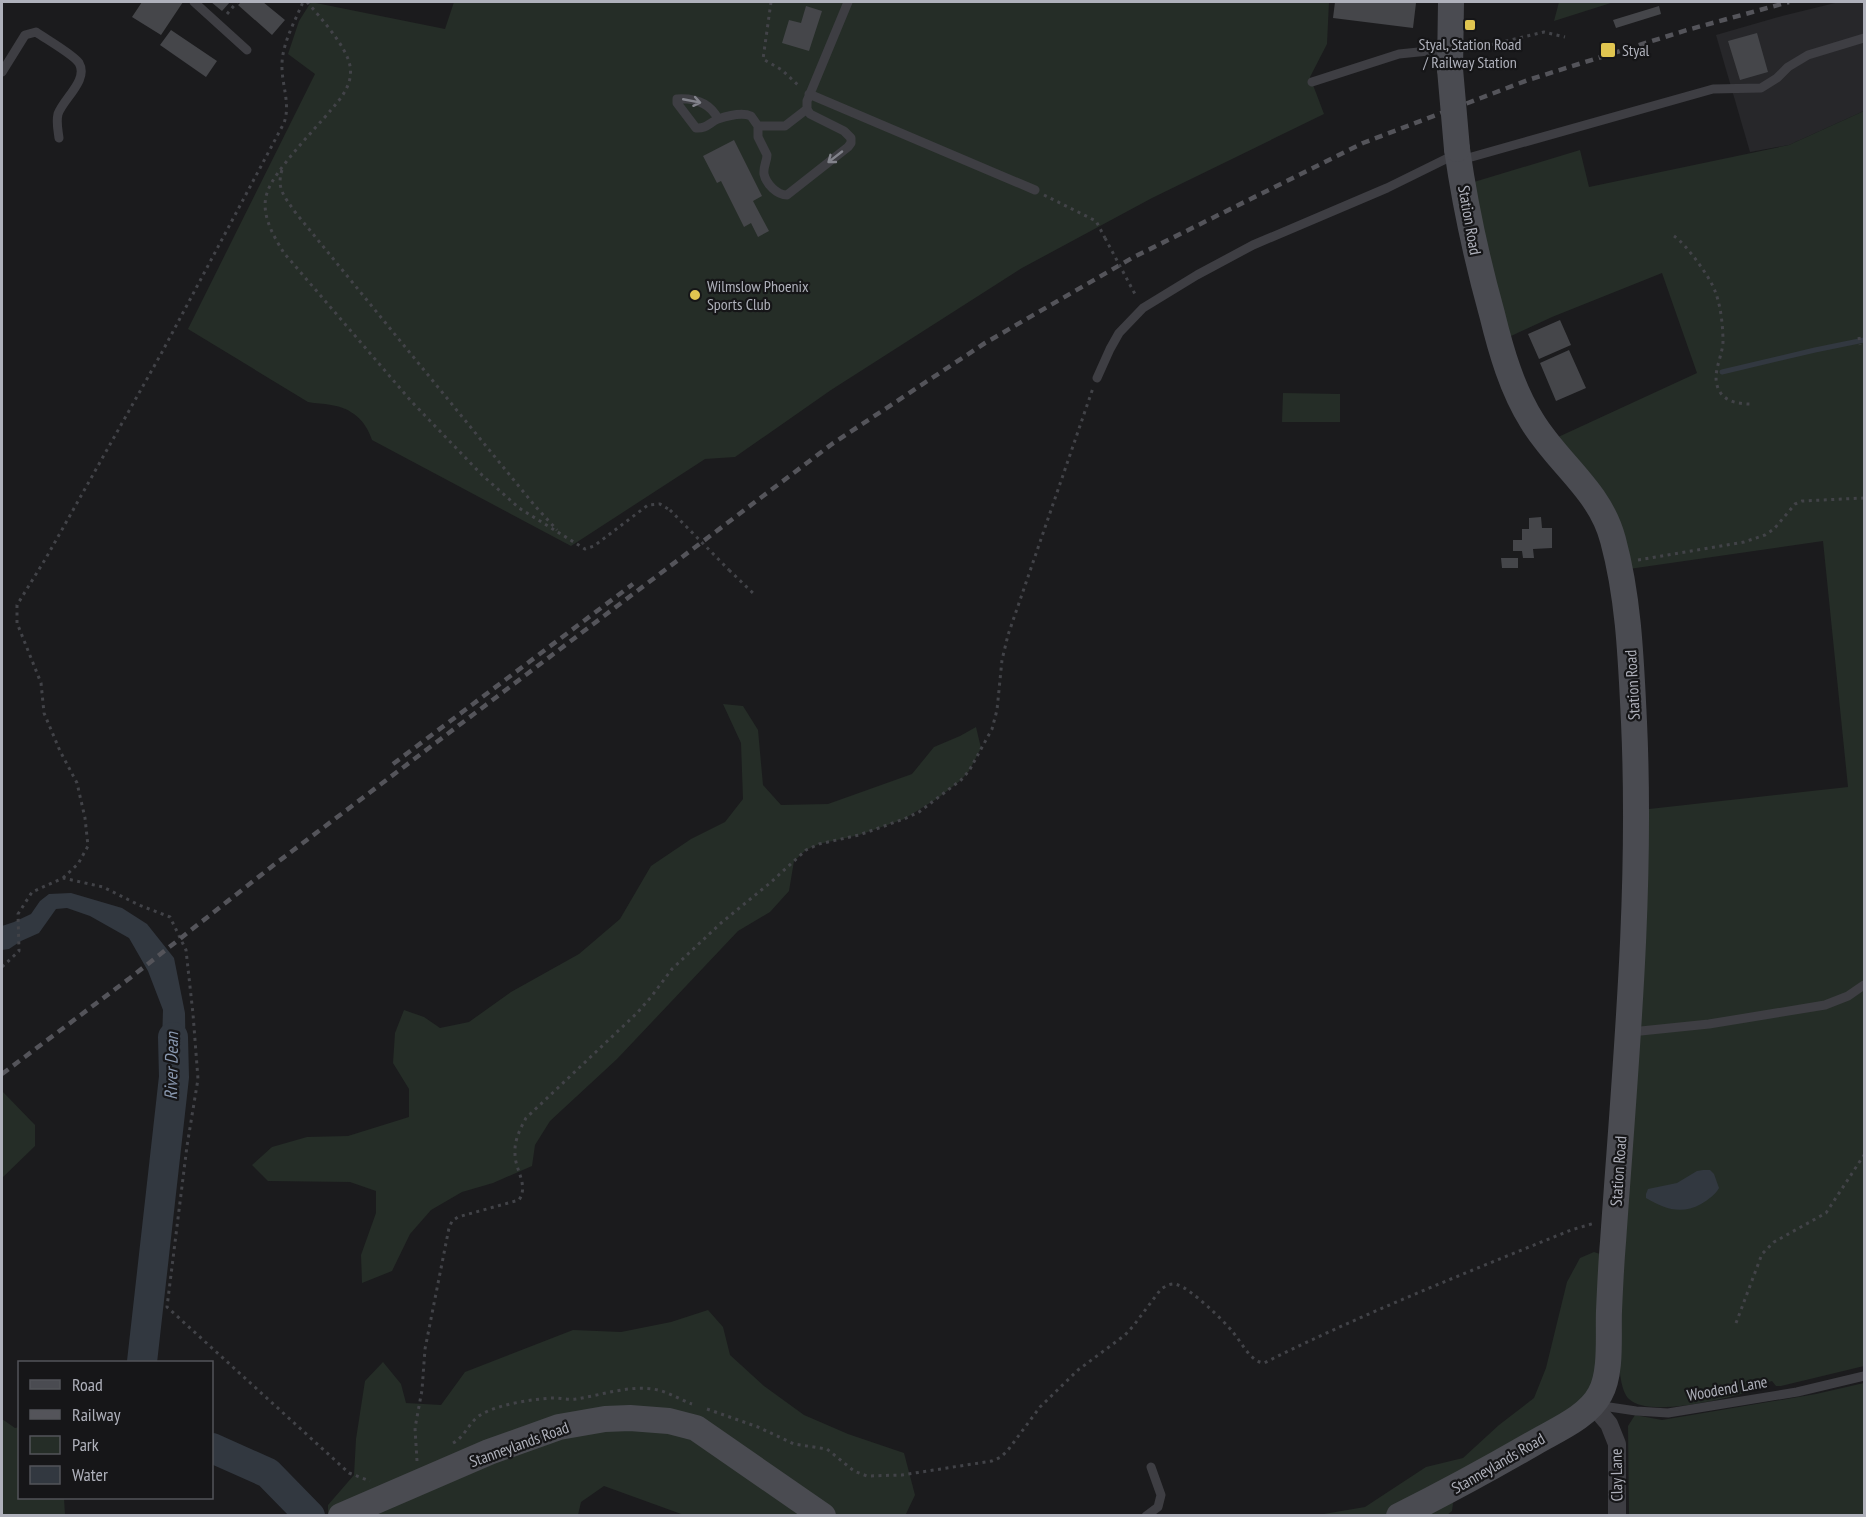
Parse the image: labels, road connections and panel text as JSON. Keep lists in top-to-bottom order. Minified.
{"streets":{"street":["Station Road","Stanneylands Road","Clay Lane"],"lane":["Woodend Lane"]},"crossings":[["Station Road","Woodend Lane"],["Station Road","Stanneylands Road"],["Station Road","Clay Lane"],["Woodend Lane","Stanneylands Road"],["Woodend Lane","Clay Lane"],["Stanneylands Road","Clay Lane"]],"water":["River Dean"],"places":{"transit":["Styal, Station Road / Railway Station","Styal"],"other":["Wilmslow Phoenix Sports Club"]},"legend":["Road","Railway","Park","Water"]}
